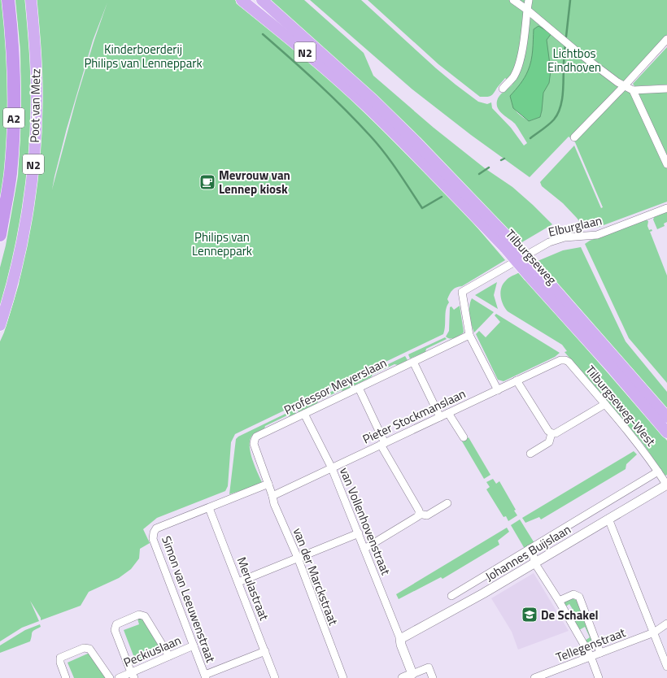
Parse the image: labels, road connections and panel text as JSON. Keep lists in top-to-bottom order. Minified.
{"streets":{"highway":["N2","Poot van Metz","A2","Tilburgseweg"],"street":["Elburglaan","Professor Meyerslaan","Tilburgseweg-West","Pieter Stockmanslaan","van Vollenhovenstraat","Johannes Buijslaan","van der Marckstraat","Merulastraat","Simon van Leeuwenstraat","Tellegenstraat","Peckiuslaan"]},"crossings":[["N2","Tilburgseweg"],["Elburglaan","Professor Meyerslaan"],["Professor Meyerslaan","van Vollenhovenstraat"],["Professor Meyerslaan","van der Marckstraat"],["Tilburgseweg-West","Pieter Stockmanslaan"],["Tilburgseweg-West","Johannes Buijslaan"],["Pieter Stockmanslaan","van Vollenhovenstraat"],["Pieter Stockmanslaan","van der Marckstraat"],["van Vollenhovenstraat","Johannes Buijslaan"],["Merulastraat","Simon van Leeuwenstraat"],["Simon van Leeuwenstraat","Peckiuslaan"]],"parks":["Kinderboerderij Philips van Lenneppark","Lichtbos Eindhoven","Philips van Lenneppark"],"places":{"cafe":["Mevrouw van Lennep kiosk"],"school or university":["De Schakel"]}}
